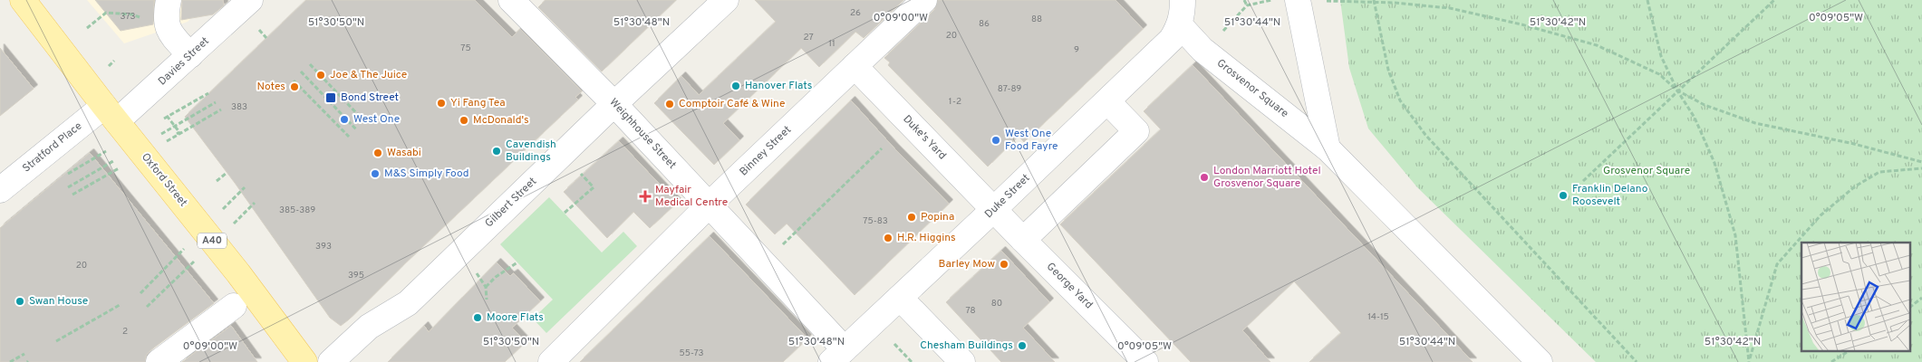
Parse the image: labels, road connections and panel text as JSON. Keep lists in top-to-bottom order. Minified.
{"streets":{"main road":["Oxford Street","A40"],"street":["Davies Street","Grosvenor Square","Weighhouse Street","Duke's Yard","Stratford Place","Binney Street","Duke Street","Gilbert Street","George Yard"]},"crossings":[["Davies Street","Stratford Place"],["Davies Street","Oxford Street"],["Grosvenor Square","Duke Street"],["Weighhouse Street","Binney Street"],["Weighhouse Street","Duke Street"],["Weighhouse Street","Gilbert Street"],["Duke's Yard","Binney Street"],["Duke's Yard","Duke Street"],["Duke's Yard","George Yard"],["Stratford Place","Oxford Street"],["Duke Street","George Yard"]],"parks":["Grosvenor Square"],"places":{"other":["Joe & The Juice","Hanover Flats","Notes","Yi Fang Tea","Comptoir Café & Wine","West One","McDonald's","West One Food Fayre","Cavendish Buildings","Wasabi","M&S Simply Food","London Marriott Hotel Grosvenor Square","Franklin Delano Roosevelt","Popina","H.R. Higgins","Barley Mow","Swan House","Moore Flats","Chesham Buildings"],"transit":["Bond Street"],"health":["Mayfair Medical Centre"]},"house_numbers":["26","373","88","86","20","27","11","75","9","87-89","1-2","383","385-389","75-83","393","20","395","80","78","14-15","2","55-73"],"coordinates":["0°09'00\"W","0°09'05\"W","51°30'50\"N","51°30'48\"N","51°30'44\"N","51°30'42\"N"]}
